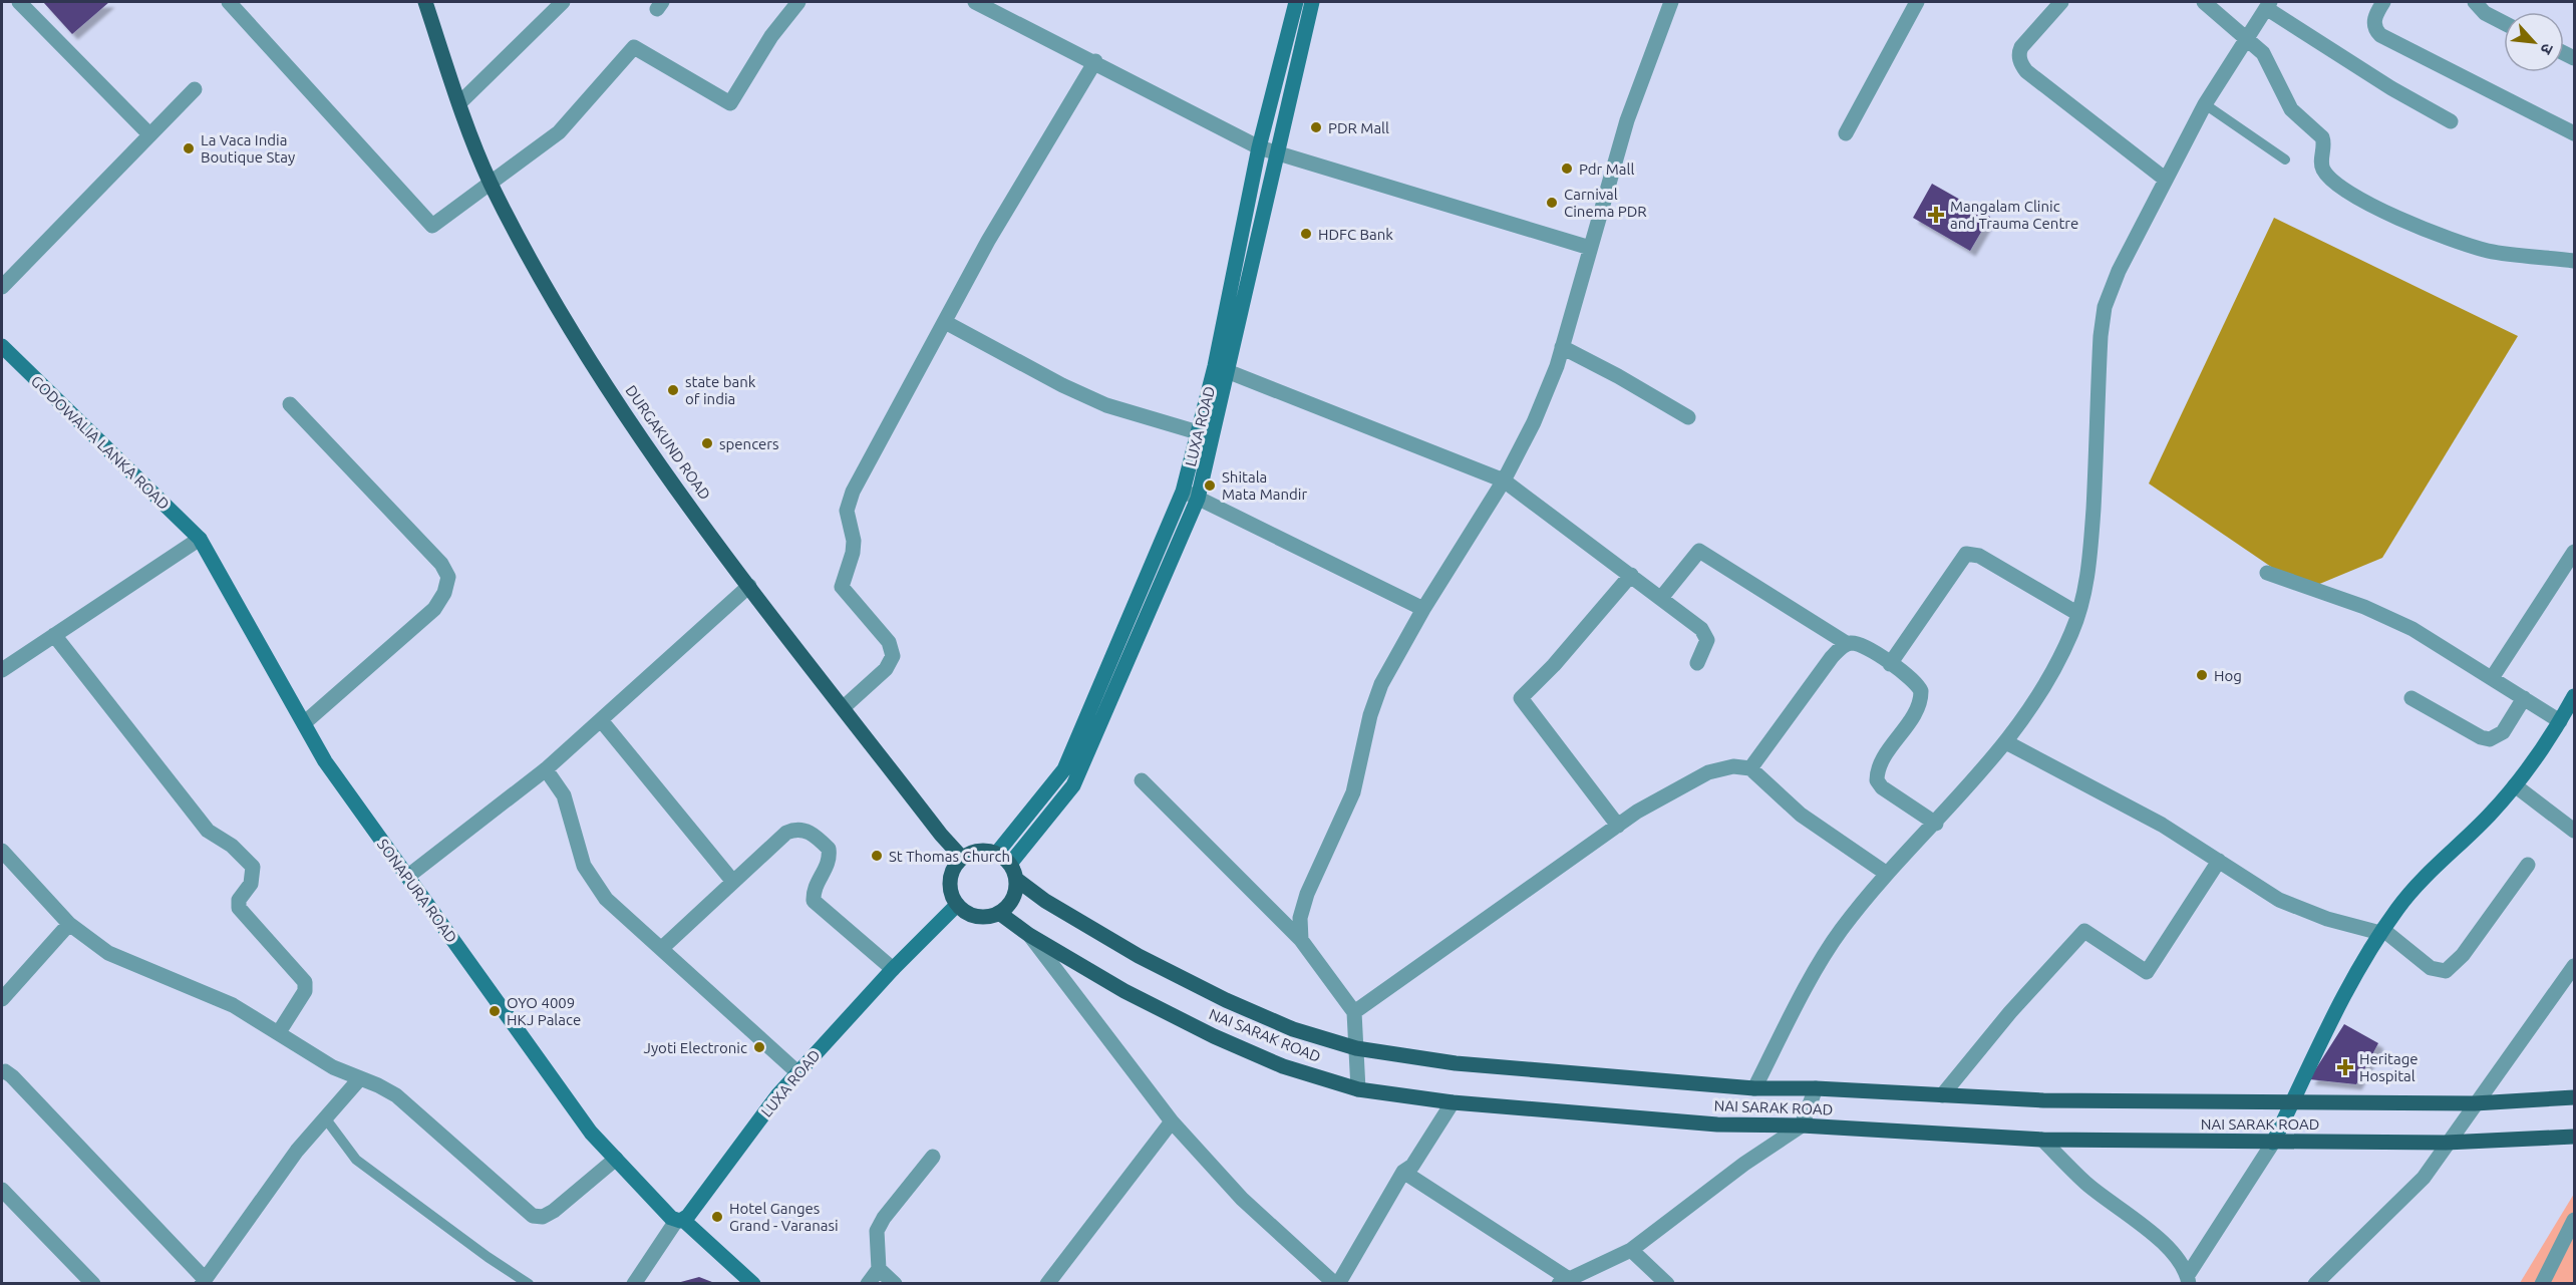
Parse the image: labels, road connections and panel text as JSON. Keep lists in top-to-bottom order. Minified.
{"streets":{"main road":["DURGAKUND ROAD","NAI SARAK ROAD"],"street":["LUXA ROAD","GODOWALIA LANKA ROAD","SONAPURA ROAD"]},"crossings":[["LUXA ROAD","DURGAKUND ROAD"],["LUXA ROAD","SONAPURA ROAD"],["LUXA ROAD","NAI SARAK ROAD"],["GODOWALIA LANKA ROAD","SONAPURA ROAD"],["DURGAKUND ROAD","NAI SARAK ROAD"]],"places":{"other":["PDR Mall","La Vaca India Boutique Stay","Pdr Mall","Carnival Cinema PDR","HDFC Bank","state bank of india","spencers","Shitala Mata Mandir","Hog","St Thomas Church","OYO 4009 HKJ Palace","Jyoti Electronic","Hotel Ganges Grand - Varanasi"],"health":["Mangalam Clinic and Trauma Centre","Heritage Hospital"]},"north":"bottom right"}
